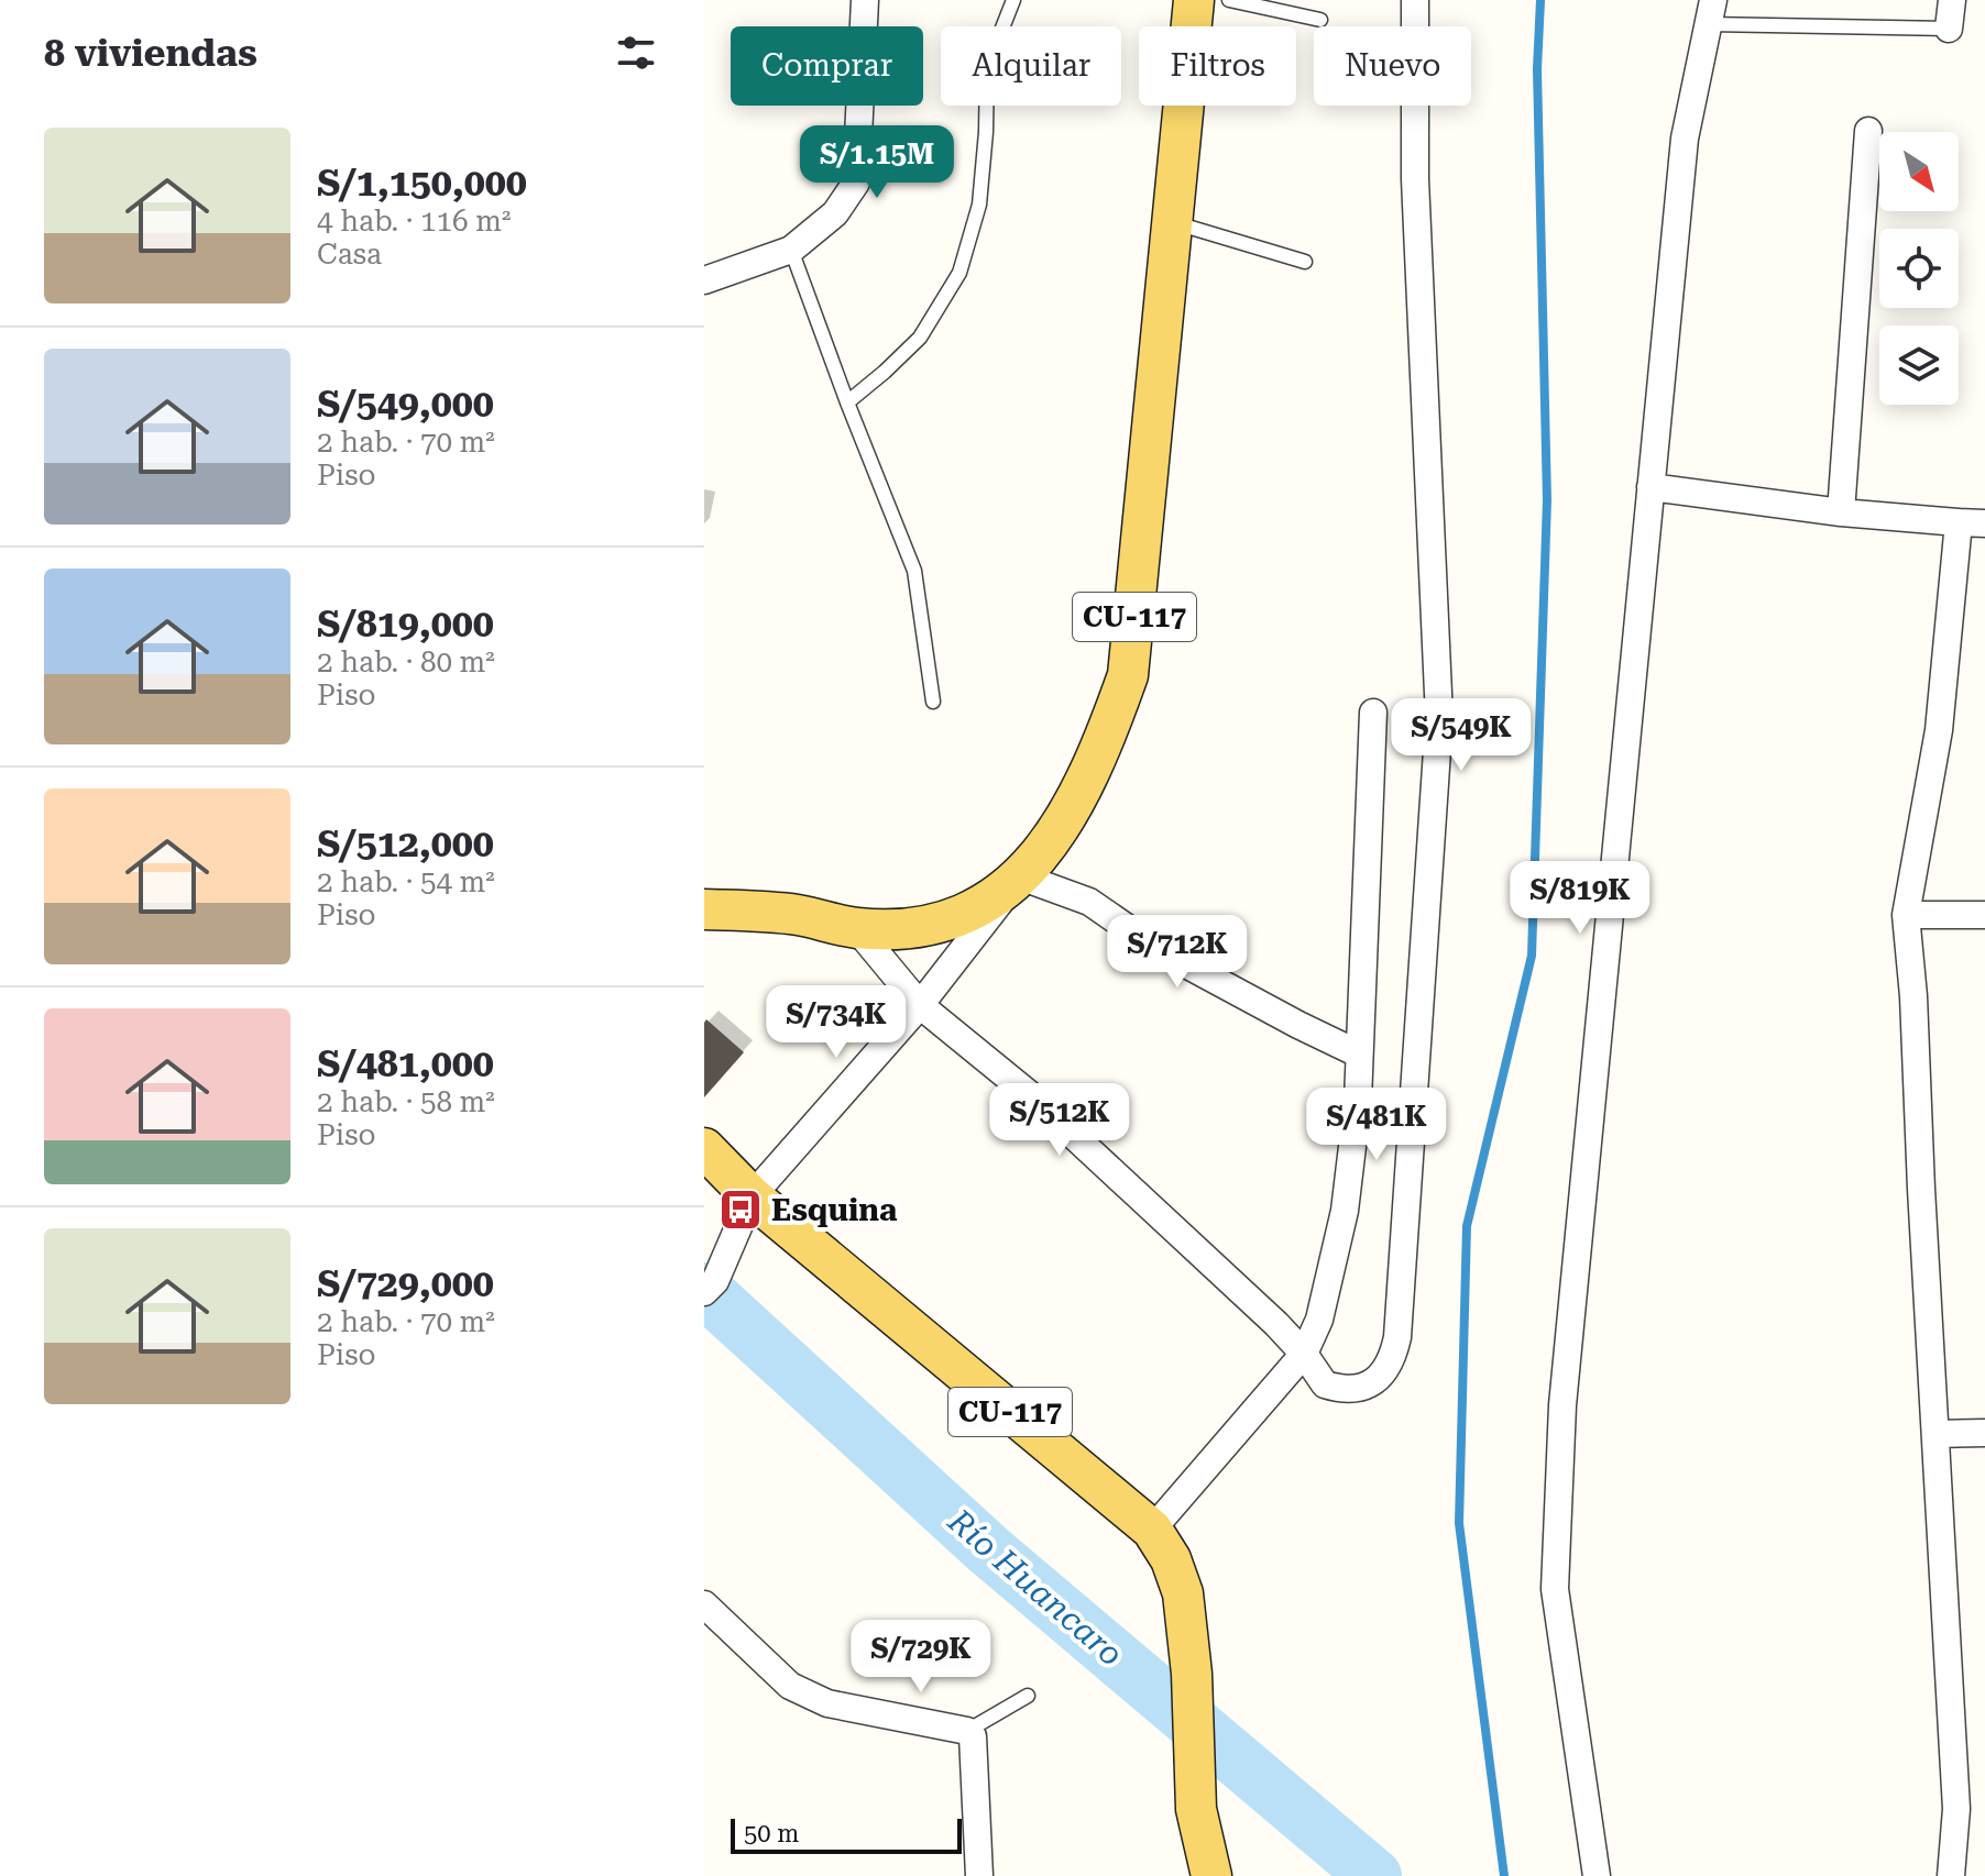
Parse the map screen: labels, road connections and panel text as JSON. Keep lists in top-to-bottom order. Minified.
{"streets":{"main road":["CU-117"]},"water":["Río Huancaro"],"places":{"bus stop":["Esquina"]},"scale_bar":"50 m","north":"bottom right","page":{"heading":"8 viviendas","chip":["Comprar","Alquilar","Filtros","Nuevo"],"list":[{"name":"S/1,150,000","note":"4 hab. · 116 m² · Casa"},{"name":"S/549,000","note":"2 hab. · 70 m² · Piso"},{"name":"S/819,000","note":"2 hab. · 80 m² · Piso"},{"name":"S/512,000","note":"2 hab. · 54 m² · Piso"},{"name":"S/481,000","note":"2 hab. · 58 m² · Piso"},{"name":"S/729,000","note":"2 hab. · 70 m² · Piso"}],"price":["S/1.15M","S/549K","S/819K","S/712K","S/734K","S/512K","S/481K","S/729K"],"scale":"50 m"}}
